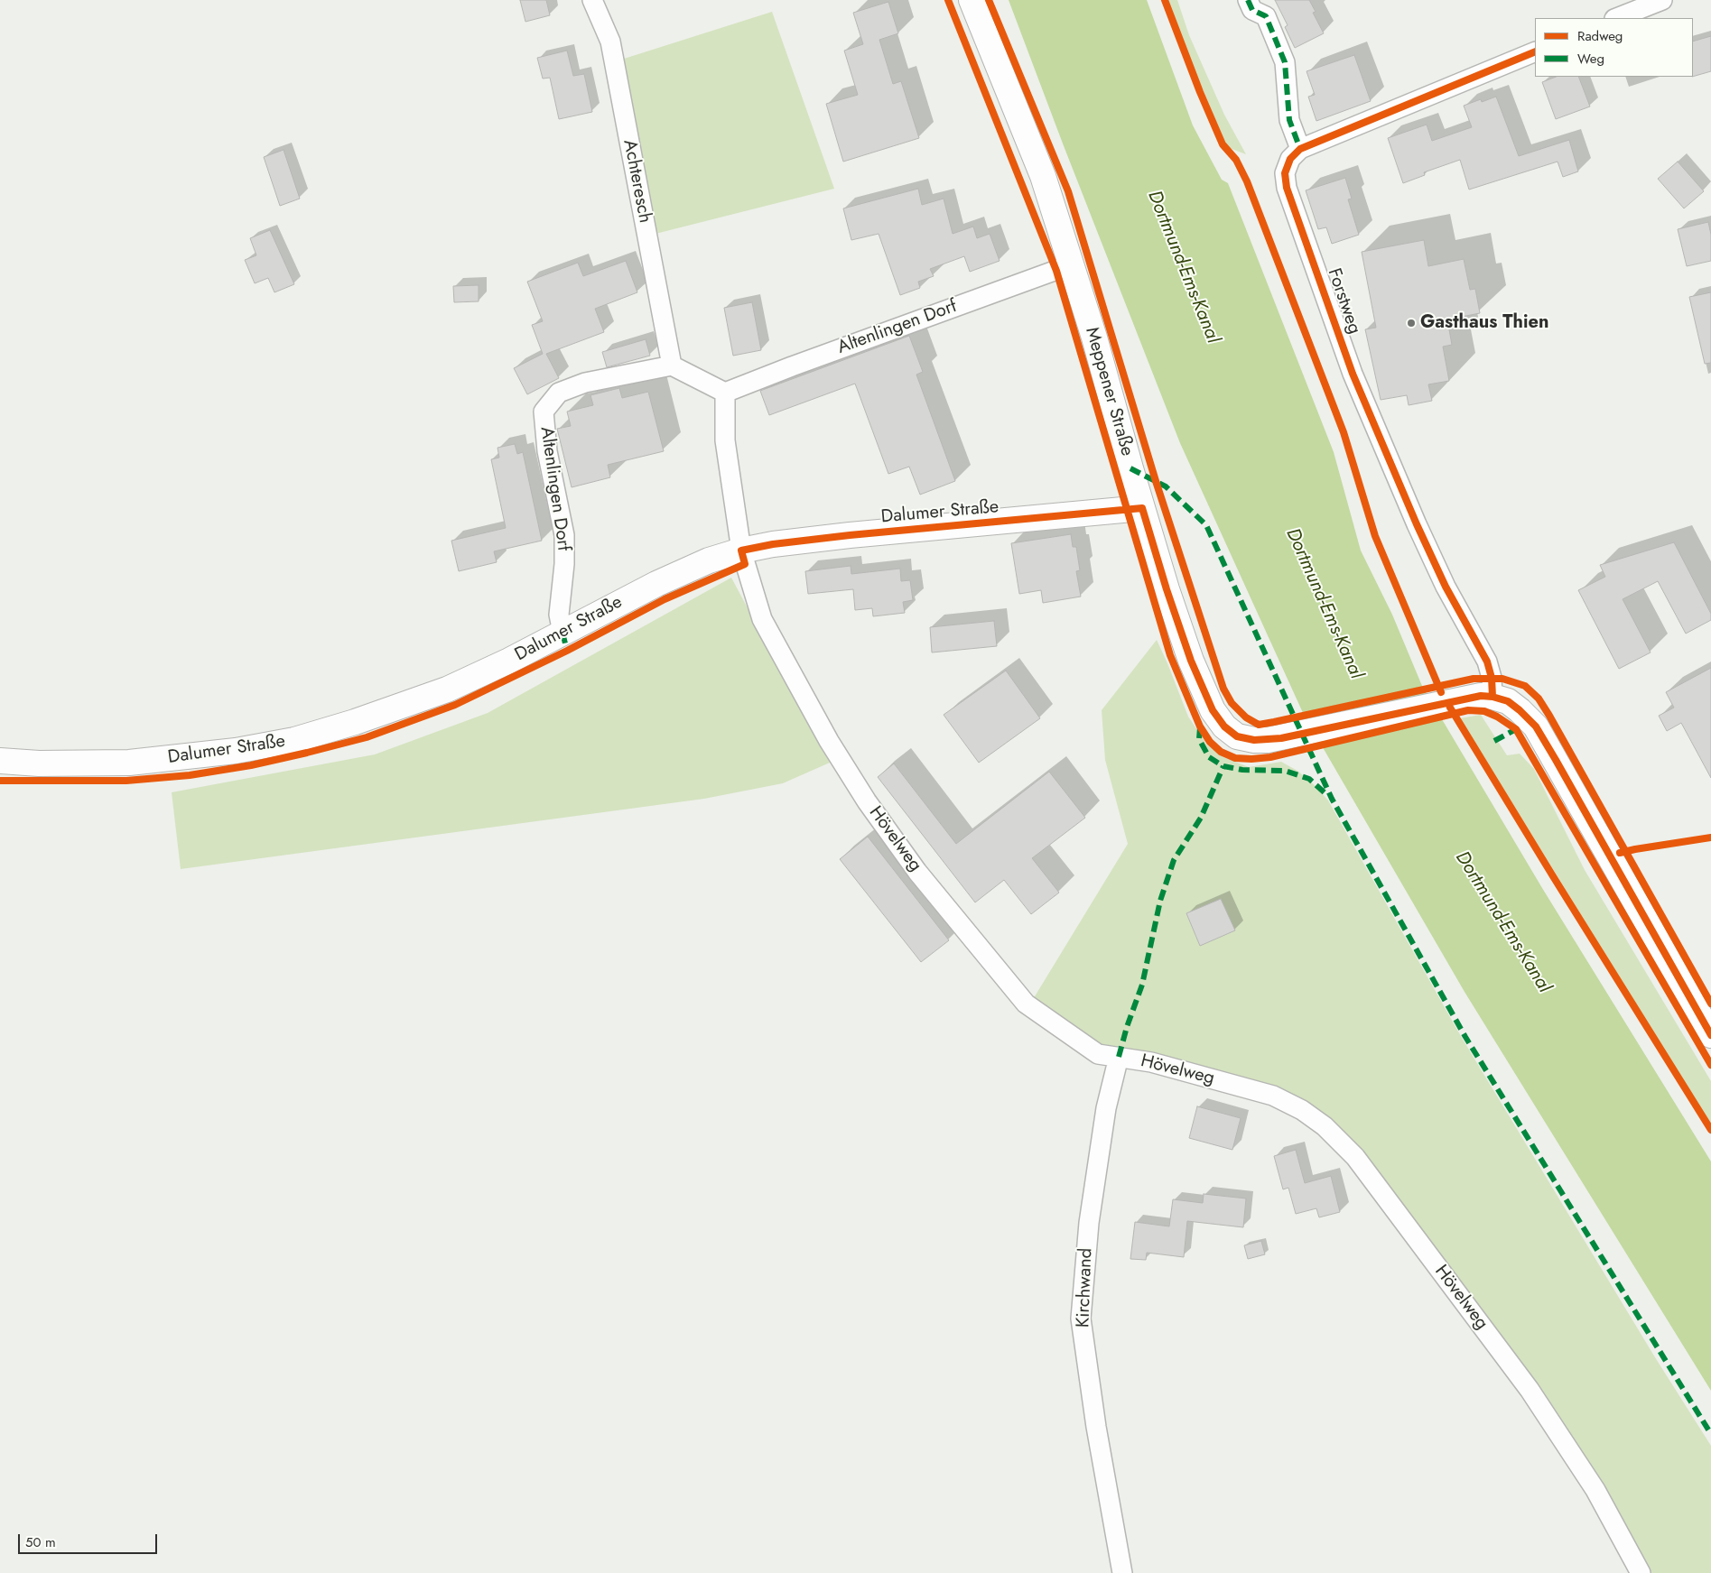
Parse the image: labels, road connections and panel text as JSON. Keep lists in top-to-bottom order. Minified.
{"streets":{"main road":["Meppener Straße","Dalumer Straße"],"street":["Achteresch","Forstweg","Altenlingen Dorf","Hövelweg","Kirchwand"]},"crossings":[["Achteresch","Altenlingen Dorf"],["Forstweg","Meppener Straße"],["Altenlingen Dorf","Meppener Straße"],["Altenlingen Dorf","Dalumer Straße"],["Meppener Straße","Dalumer Straße"],["Dalumer Straße","Hövelweg"],["Hövelweg","Kirchwand"]],"water":["Dortmund-Ems-Kanal"],"places":["Gasthaus Thien"],"legend":["Radweg","Weg"],"scale_bar":"50 m"}
